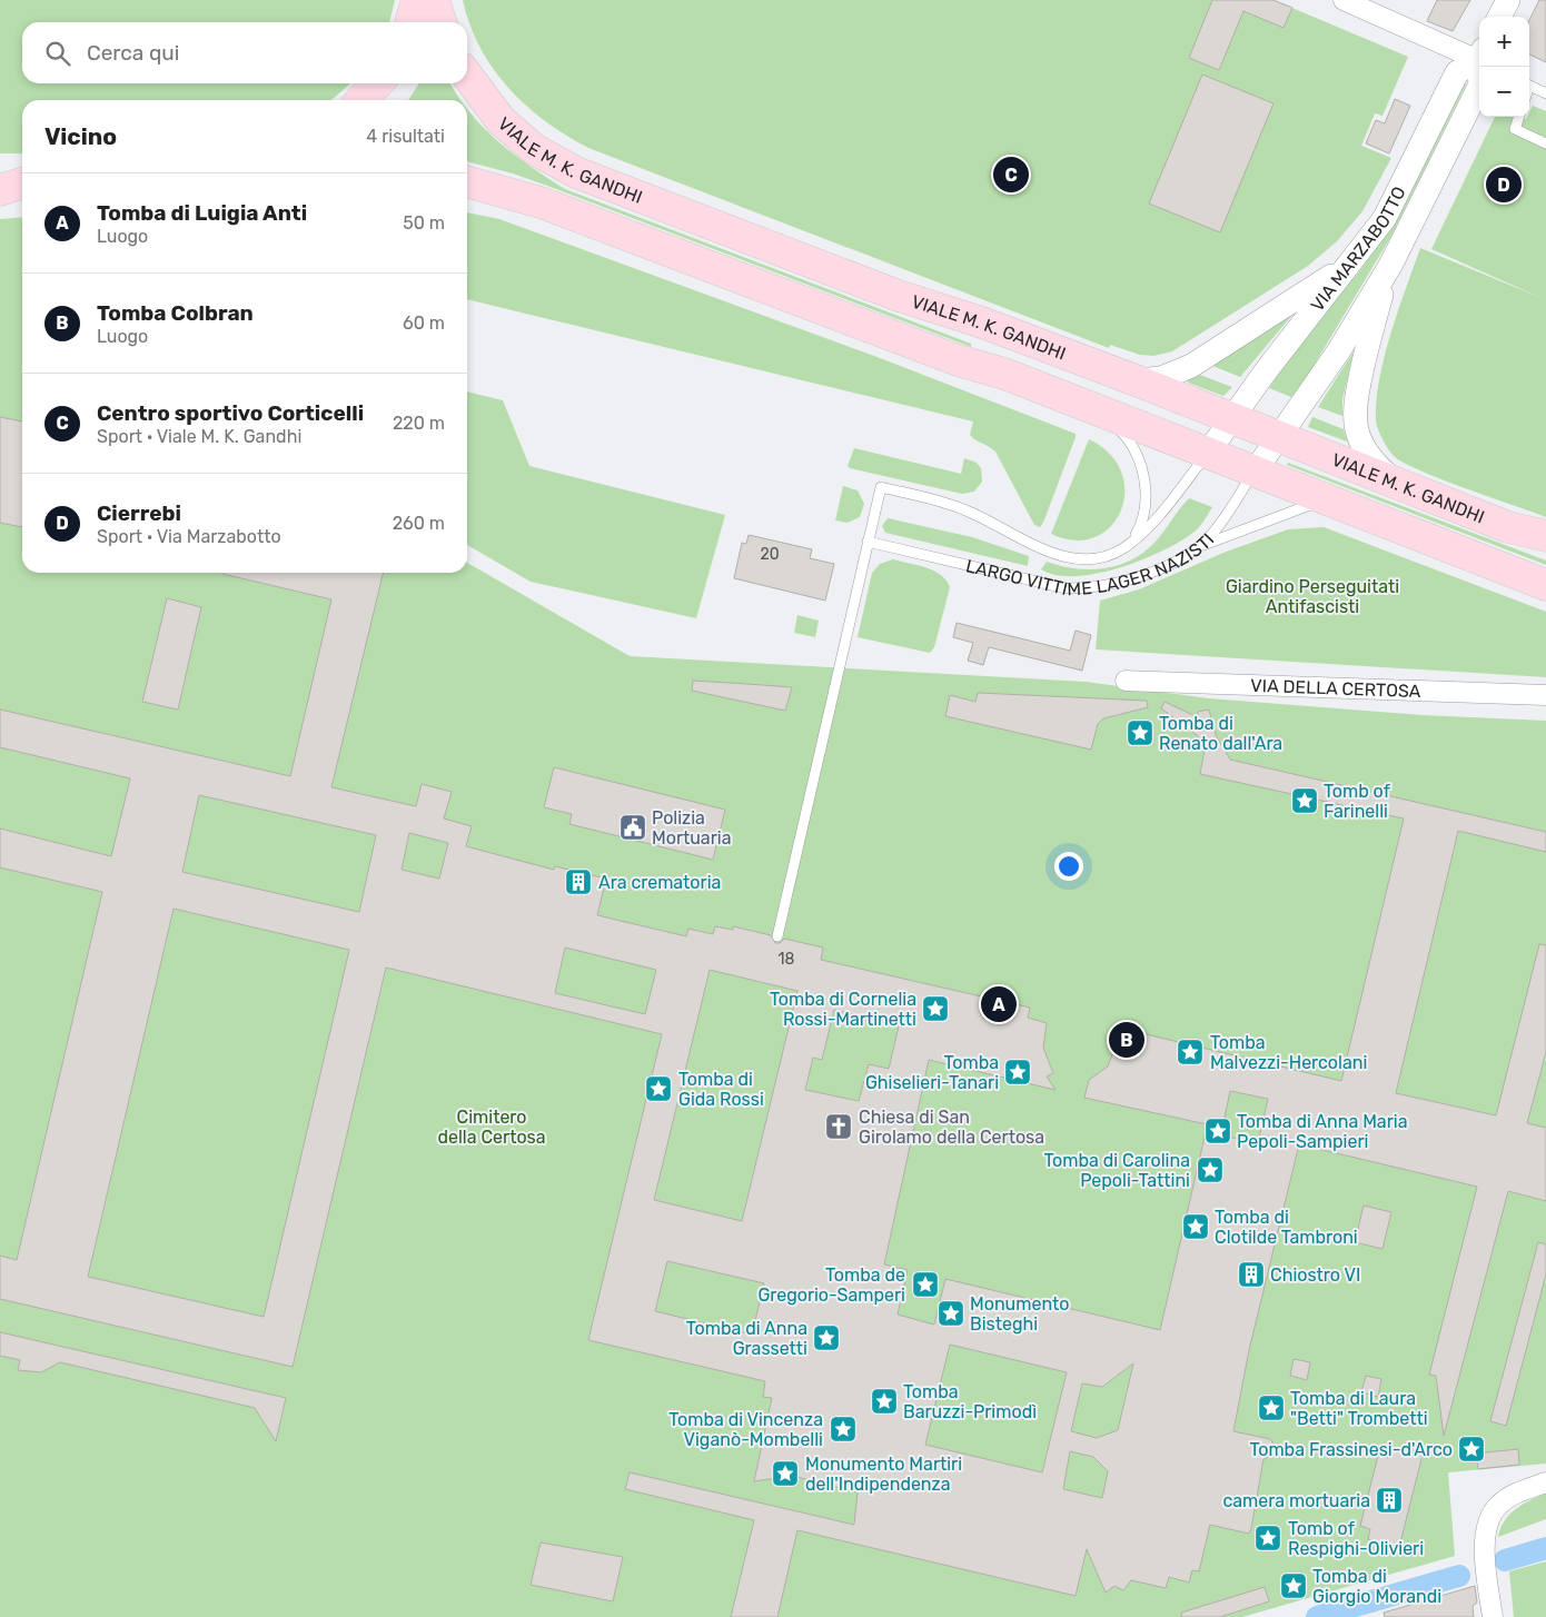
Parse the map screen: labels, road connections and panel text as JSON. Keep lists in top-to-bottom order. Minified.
{"streets":{"main road":["VIALE M. K. GANDHI"],"street":["VIA MARZABOTTO","VIA DELLA CERTOSA"],"lane":["LARGO VITTIME LAGER NAZISTI"]},"crossings":[["VIALE M. K. GANDHI","VIA MARZABOTTO"],["VIALE M. K. GANDHI","LARGO VITTIME LAGER NAZISTI"],["VIA MARZABOTTO","LARGO VITTIME LAGER NAZISTI"]],"parks":["Giardino Perseguitati Antifascisti","Cimitero della Certosa"],"places":{"place":["Tomba di Renato dall'Ara","Tomb of Farinelli","Tomba di Cornelia Rossi-Martinetti","Tomba Malvezzi-Hercolani","Tomba Ghiselieri-Tanari","Tomba di Gida Rossi","Tomba di Anna Maria Pepoli-Sampieri","Tomba di Carolina Pepoli-Tattini","Tomba di Clotilde Tambroni","Tomba de Gregorio-Samperi","Monumento Bisteghi","Tomba di Anna Grassetti","Tomba Baruzzi-Primodì","Tomba di Laura \"Betti\" Trombetti","Tomba di Vincenza Viganò-Mombelli","Tomba Frassinesi-d'Arco","Monumento Martiri dell'Indipendenza","Tomb of Respighi-Olivieri","Tomba di Giorgio Morandi"],"public building":["Polizia Mortuaria"],"building":["Ara crematoria","Chiostro VI","camera mortuaria"],"church":["Chiesa di San Girolamo della Certosa"]},"house_numbers":["20","18"],"page":{"map_buttons":["+","−"],"search":"Cerca qui","heading":["Vicino","4 risultati"],"pins":["C","D","A","B"],"list":[{"mark":"A","name":"Tomba di Luigia Anti","note":"Luogo","value":"50 m"},{"mark":"B","name":"Tomba Colbran","note":"Luogo","value":"60 m"},{"mark":"C","name":"Centro sportivo Corticelli","note":"Sport · Viale M. K. Gandhi","value":"220 m"},{"mark":"D","name":"Cierrebi","note":"Sport · Via Marzabotto","value":"260 m"}]}}
